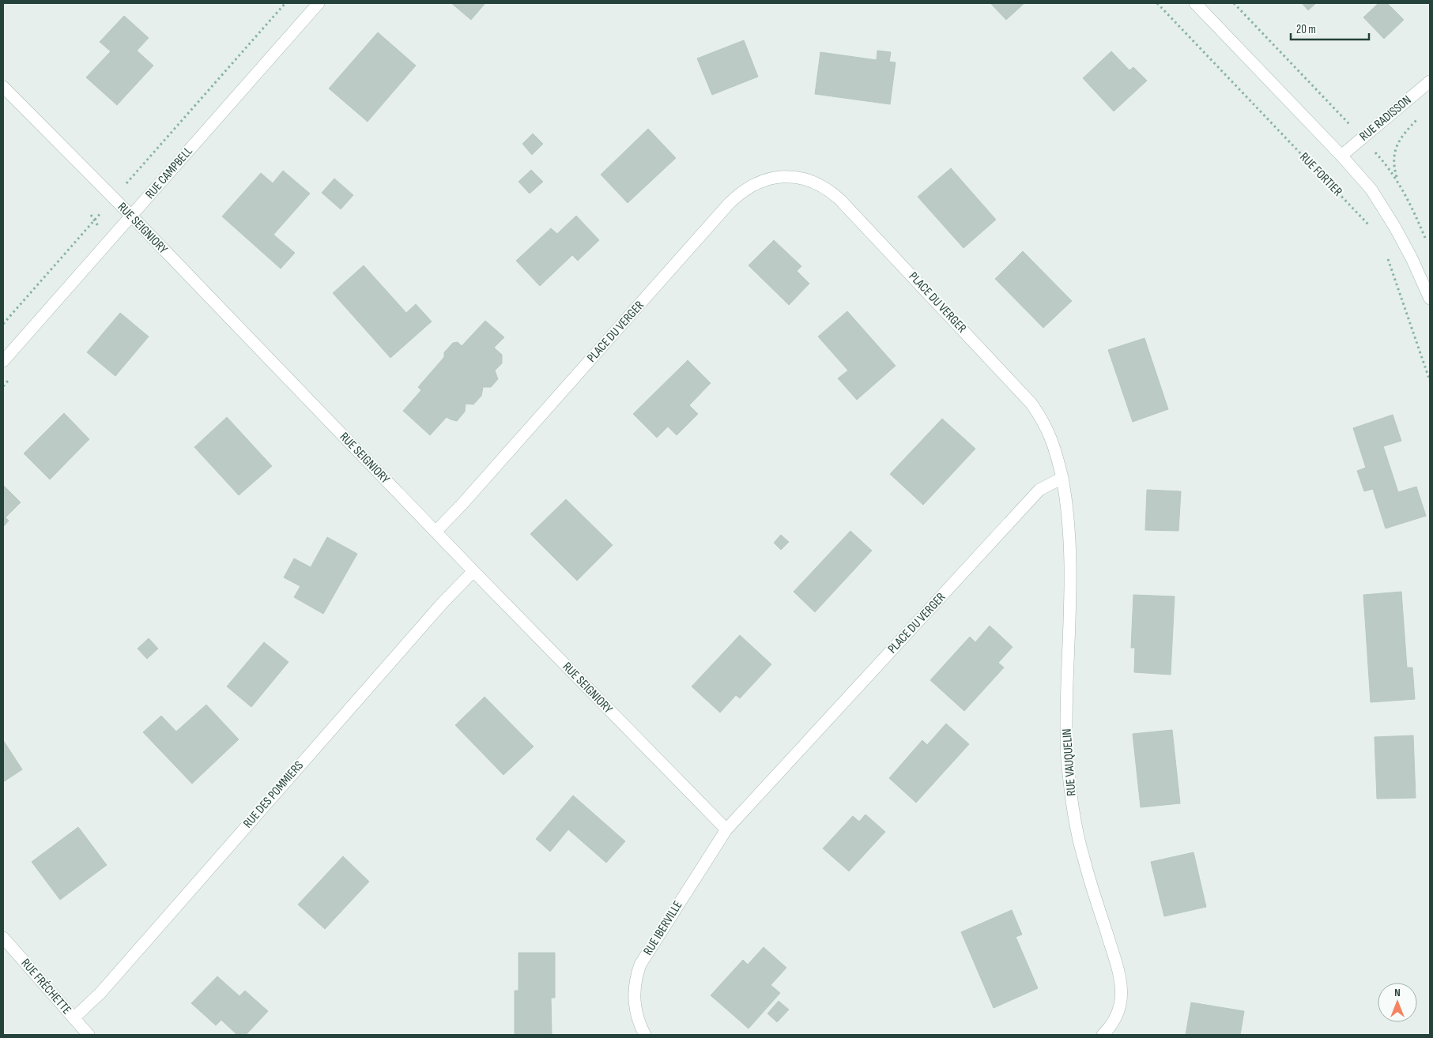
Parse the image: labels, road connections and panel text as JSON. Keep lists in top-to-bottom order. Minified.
{"streets":{"street":["RUE RADISSON","RUE CAMPBELL","RUE FORTIER","RUE SEIGNIORY","PLACE DU VERGER","RUE VAUQUELIN","RUE DES POMMIERS","RUE IBERVILLE","RUE FRÉCHETTE"]},"crossings":[["RUE RADISSON","RUE FORTIER"],["RUE CAMPBELL","RUE SEIGNIORY"],["RUE SEIGNIORY","PLACE DU VERGER"],["RUE SEIGNIORY","RUE DES POMMIERS"],["RUE SEIGNIORY","RUE IBERVILLE"],["PLACE DU VERGER","RUE VAUQUELIN"],["PLACE DU VERGER","RUE IBERVILLE"],["RUE DES POMMIERS","RUE FRÉCHETTE"]],"scale_bar":"20 m","north":"top"}
